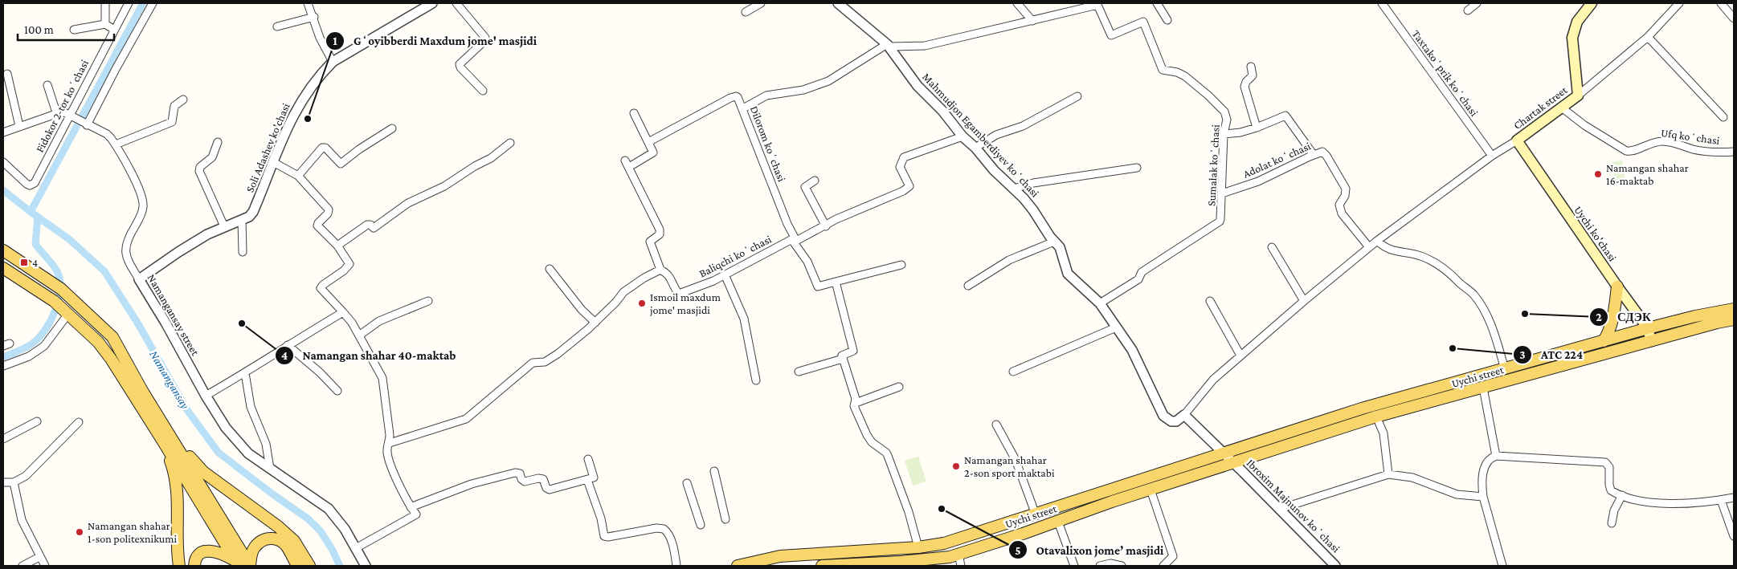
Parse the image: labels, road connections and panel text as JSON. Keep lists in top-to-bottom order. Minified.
{"streets":{"main road":["Chartak street","Uychi ko'chasi","Uychi street"],"street":["Taxtakoʻprik koʻchasi","Fidokor 2-tor koʻchasi","Mahmudjon Egamberdiyev koʻchasi","Ufq koʻchasi","Dilorom koʻchasi","Soli Adashev ko'chasi","Adolat koʻchasi","Sumalak koʻchasi","Baliqchi koʻchasi","Namangansay street","Ibroxim Majnunov koʻchasi"]},"crossings":[["Fidokor 2-tor koʻchasi","Namangansay street"],["Chartak street","Ufq koʻchasi"],["Chartak street","Uychi ko'chasi"],["Mahmudjon Egamberdiyev koʻchasi","Sumalak koʻchasi"],["Mahmudjon Egamberdiyev koʻchasi","Baliqchi koʻchasi"],["Dilorom koʻchasi","Baliqchi koʻchasi"],["Soli Adashev ko'chasi","Namangansay street"],["Adolat koʻchasi","Sumalak koʻchasi"],["Uychi ko'chasi","Uychi street"],["Uychi street","Ibroxim Majnunov koʻchasi"]],"water":["Namangansay"],"places":{"other":["Gʻoyibberdi Maxdum jome' masjidi","Namangan shahar 16-maktab","Ismoil maxdum jome' masjidi","СДЭК","Namangan shahar 40-maktab","ATC 224","Namangan shahar 2-son sport maktabi","Otavalixon jome’ masjidi","Namangan shahar 1-son politexnikumi"],"transit":["4"]},"scale_bar":"100 m"}
